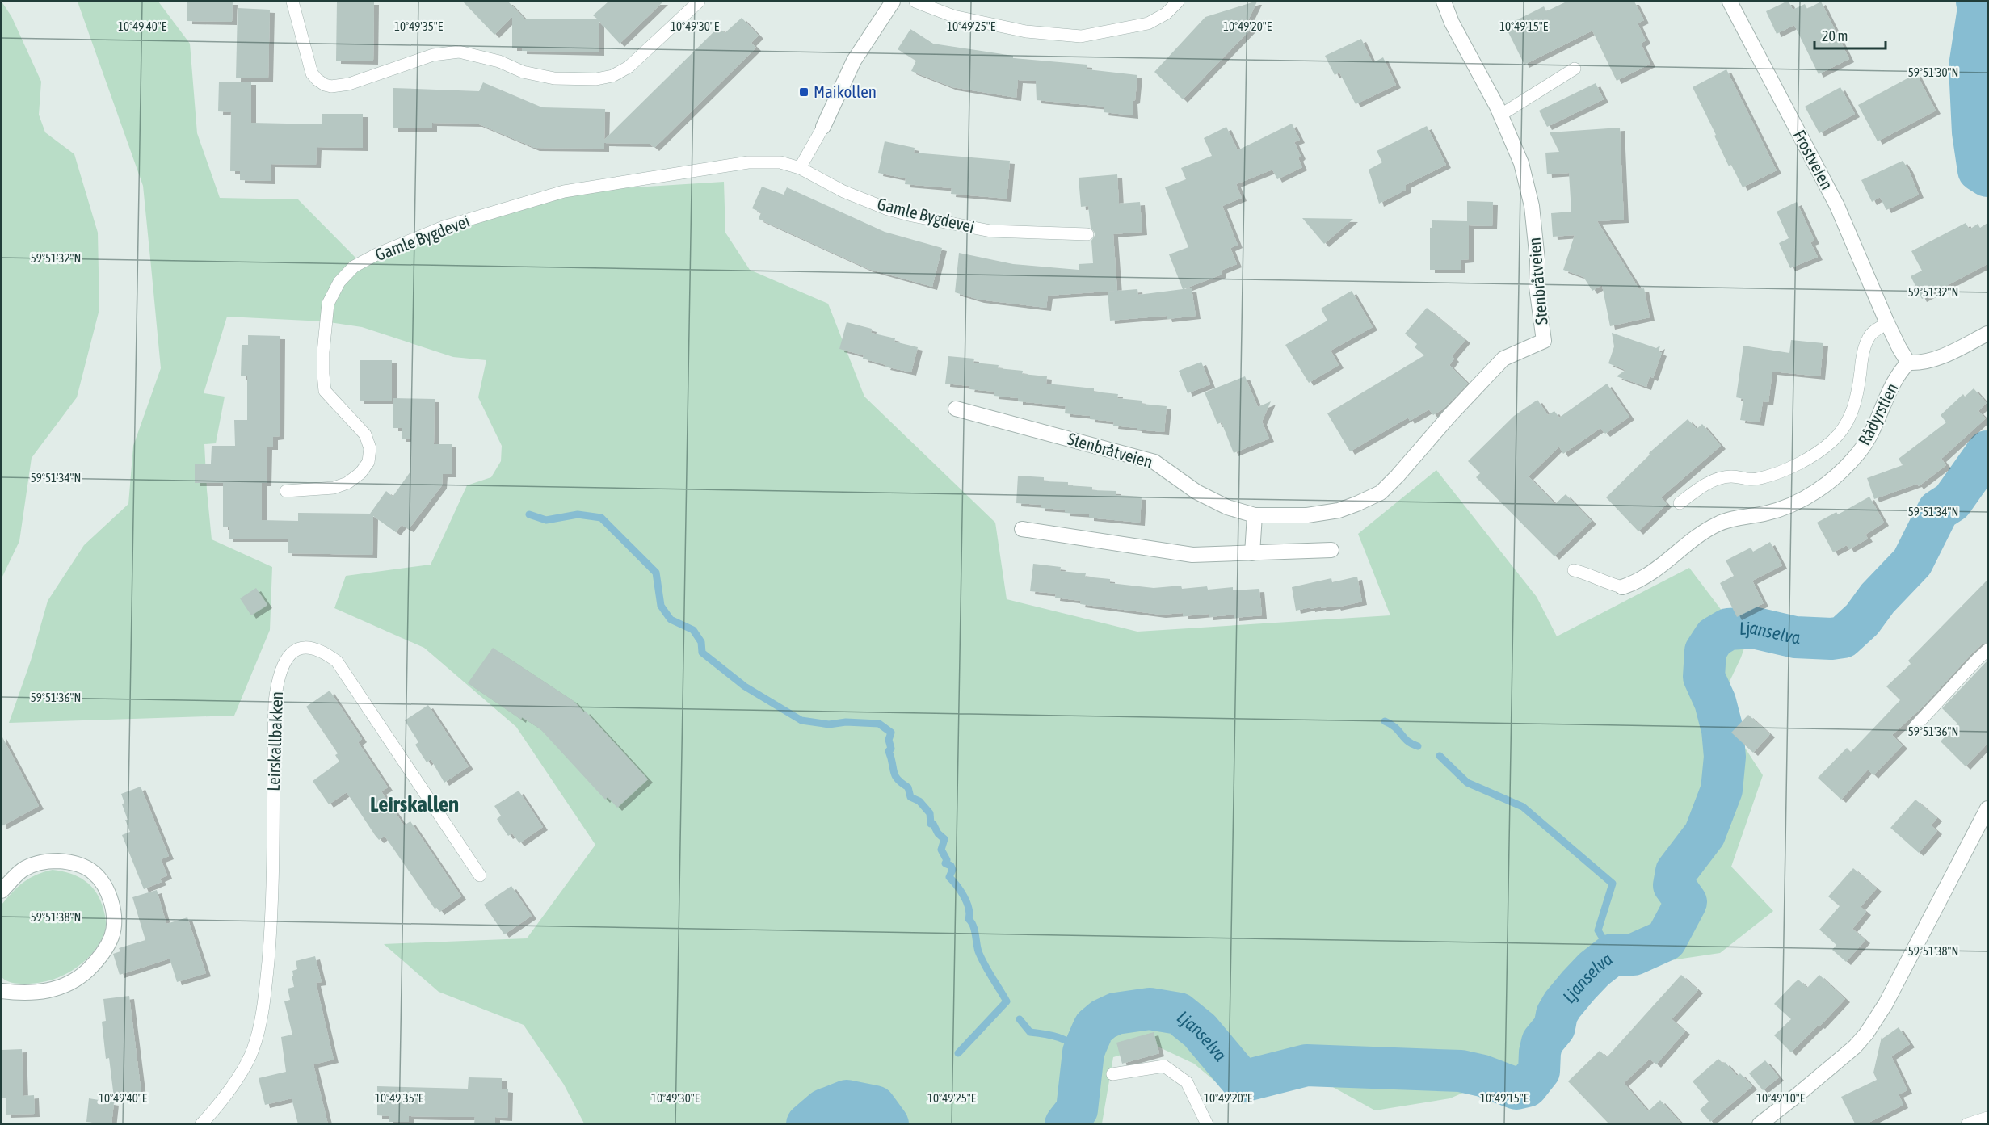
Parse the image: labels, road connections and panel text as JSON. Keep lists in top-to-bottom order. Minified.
{"streets":{"street":["Frostveien","Stenbråtveien","Rådyrstien"],"lane":["Gamle Bygdevei","Leirskallbakken"]},"crossings":[["Frostveien","Rådyrstien"]],"districts":["Leirskallen"],"water":["Ljanselva"],"places":{"transit":["Maikollen"]},"scale_bar":"20 m","coordinates":["10°49'40\"E","10°49'35\"E","10°49'30\"E","10°49'25\"E","10°49'20\"E","10°49'15\"E","59°51'30\"N","59°51'32\"N","59°51'34\"N","59°51'36\"N","59°51'38\"N","10°49'10\"E"]}
